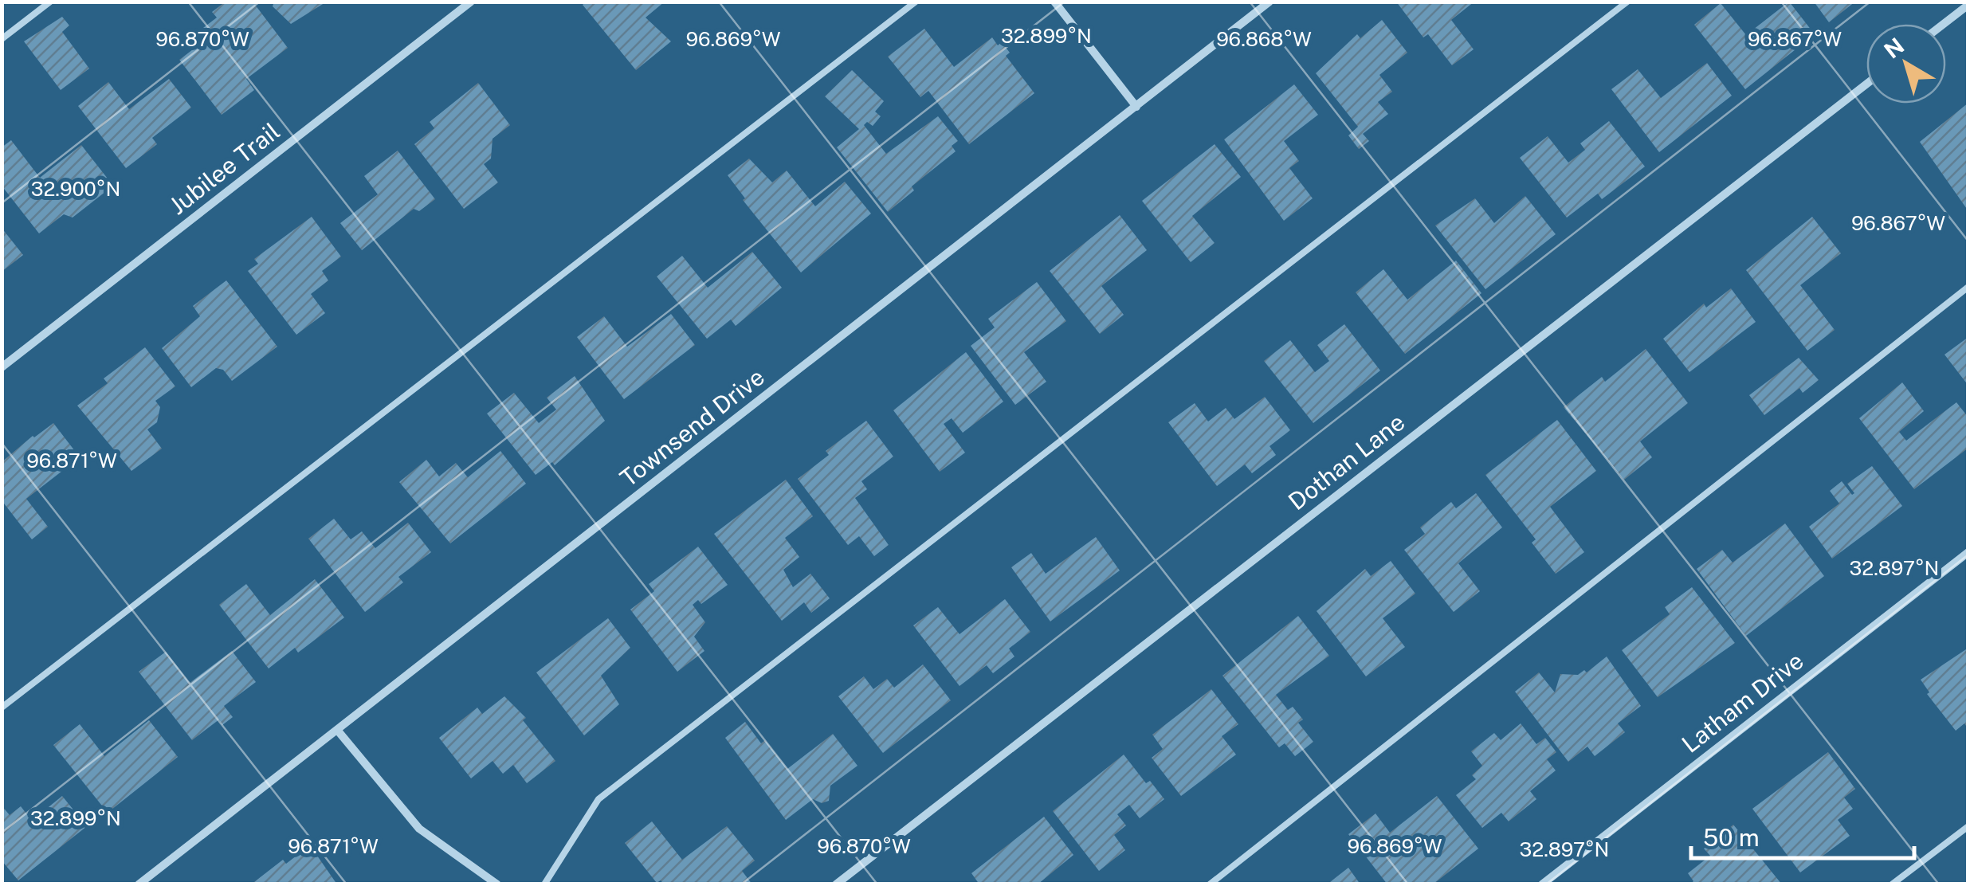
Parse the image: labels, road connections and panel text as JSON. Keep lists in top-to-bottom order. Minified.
{"streets":{"street":["Jubilee Trail","Townsend Drive","Dothan Lane","Latham Drive"]},"scale_bar":"50 m","north":"top left","coordinates":["32.899°N","96.867°W","96.870°W","96.869°W","96.868°W","32.900°N","96.871°W","32.897°N"]}
